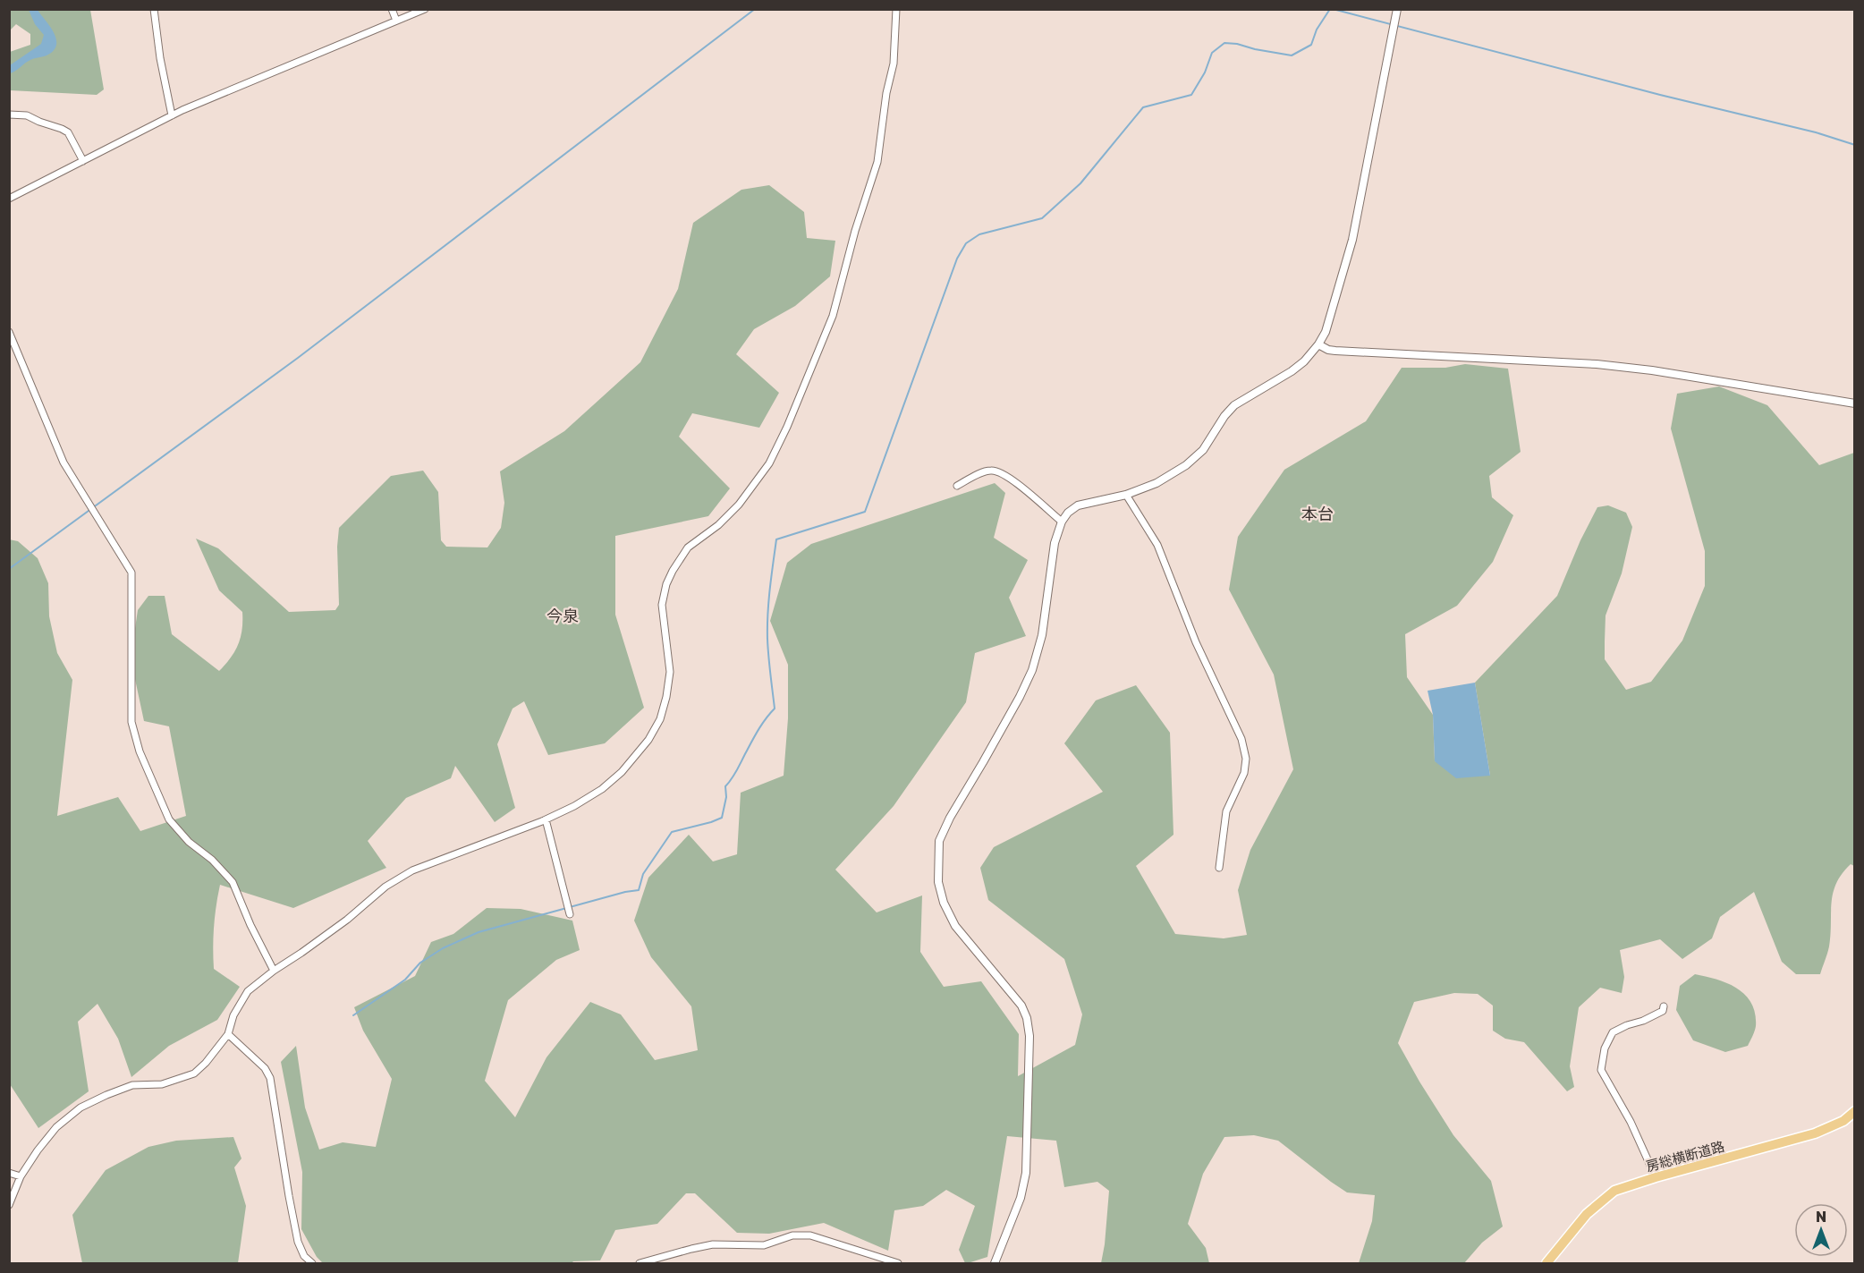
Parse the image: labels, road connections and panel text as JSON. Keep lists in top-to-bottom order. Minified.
{"streets":{"highway":["房総横断道路"]},"districts":["本台","今泉"],"north":"top"}
